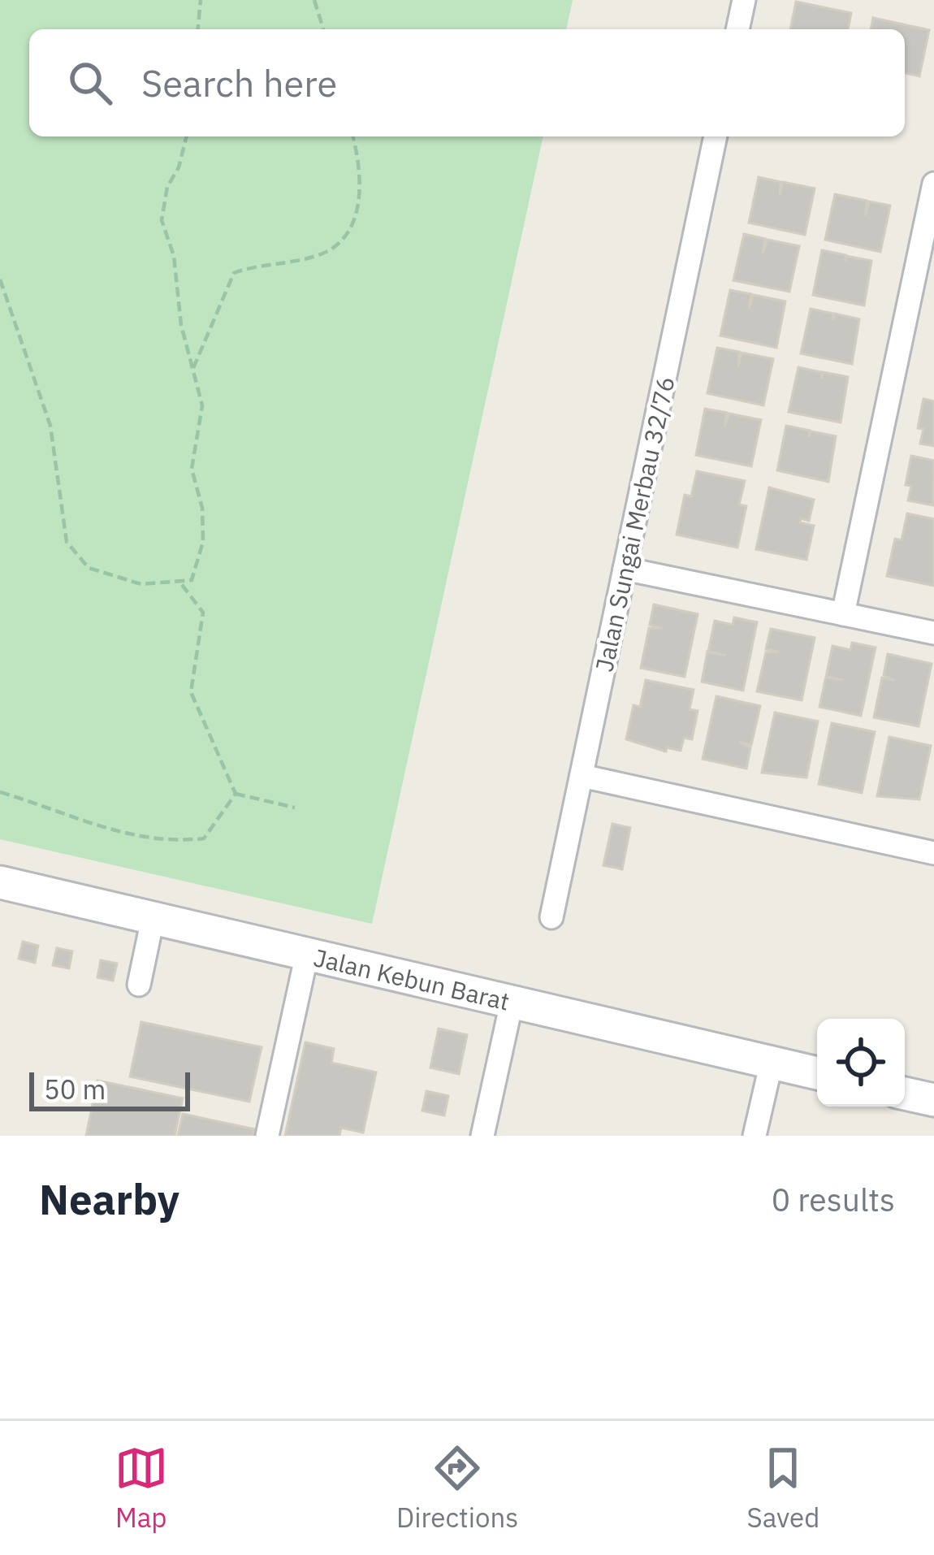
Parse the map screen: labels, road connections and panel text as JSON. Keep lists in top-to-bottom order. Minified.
{"streets":{"main road":["Jalan Kebun Barat"],"street":["Jalan Sungai Merbau 32/76"]},"scale_bar":"50 m","page":{"search":"Search here","scale":"50 m","heading":["Nearby","0 results"],"nav":["Map","Directions","Saved"]}}
